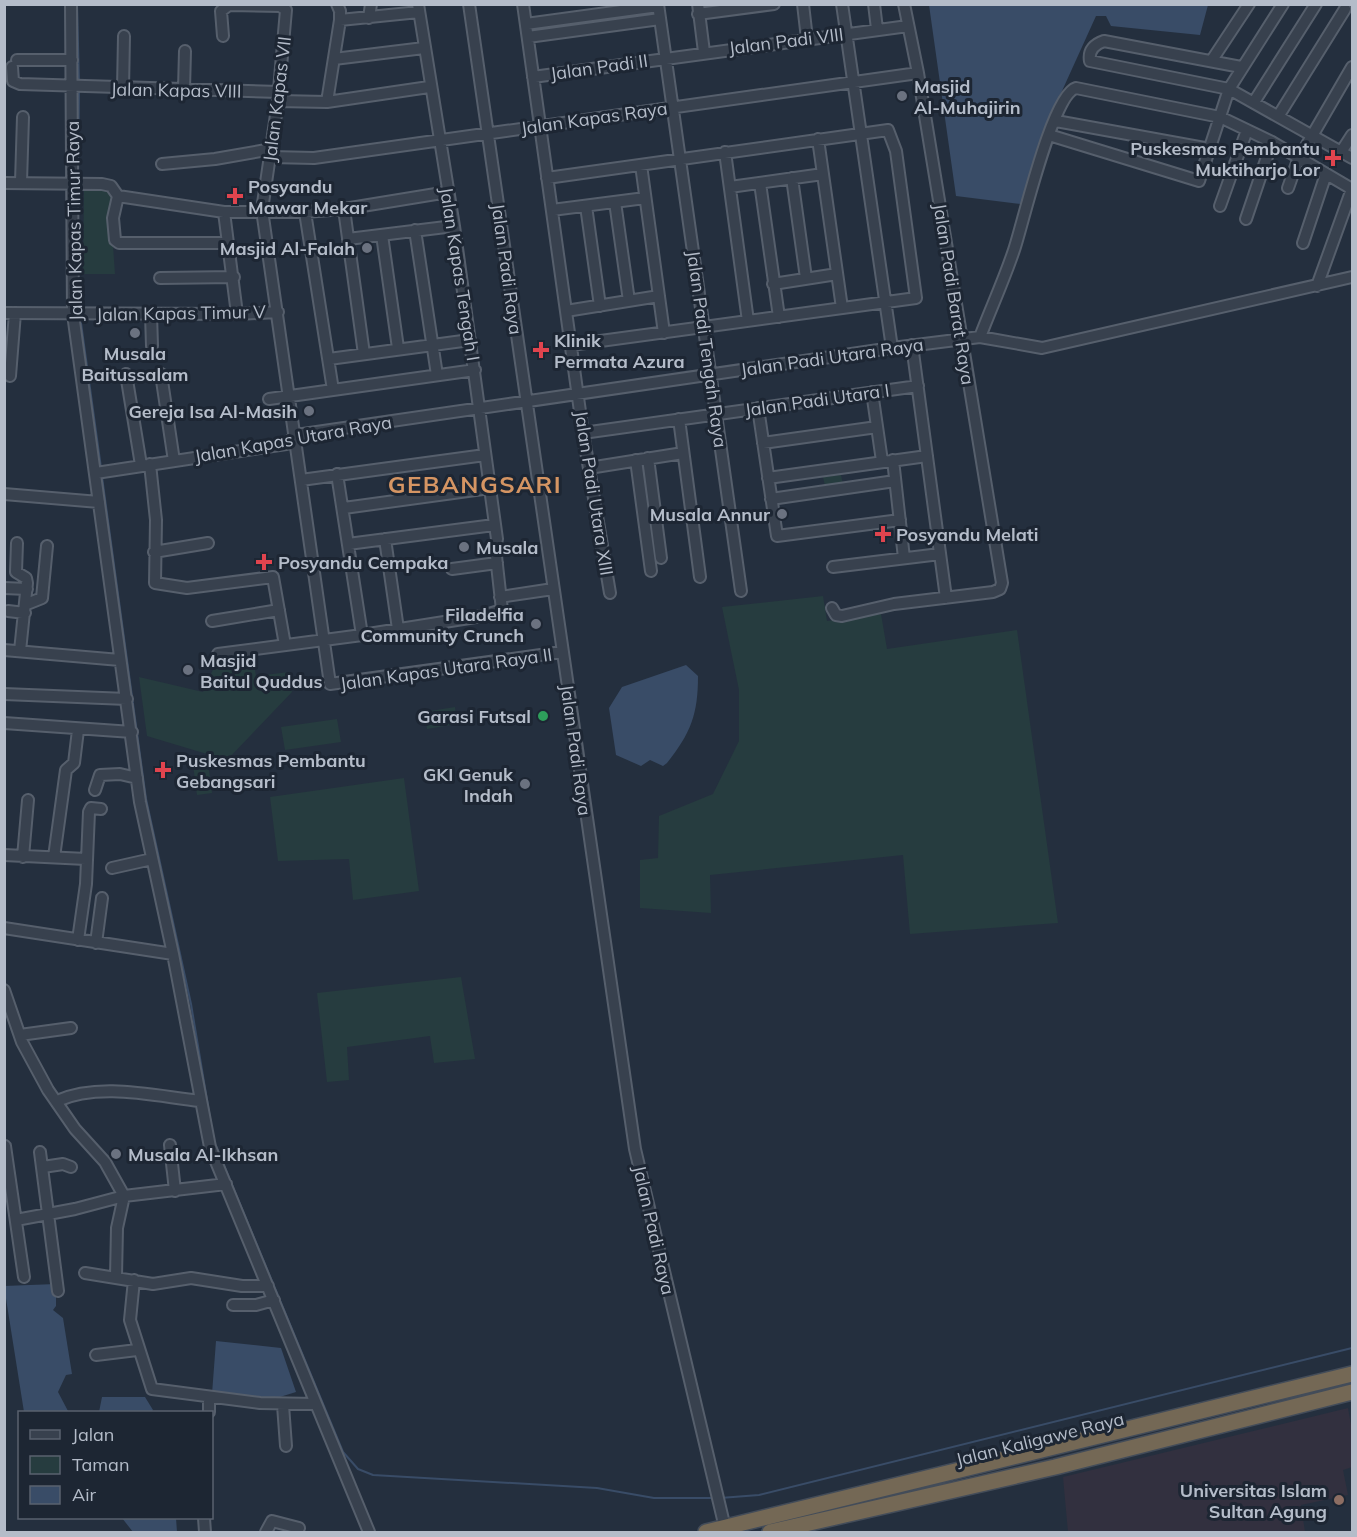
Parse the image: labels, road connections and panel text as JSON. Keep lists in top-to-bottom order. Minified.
{"streets":{"highway":["Jalan Kaligawe Raya"],"street":["Jalan Padi VIII","Jalan Padi II","Jalan Kapas VIII","Jalan Kapas VII","Jalan Kapas Raya","Jalan Kapas Timur Raya","Jalan Padi Raya","Jalan Kapas Tengah I","Jalan Padi Barat Raya","Jalan Kapas Timur V","Jalan Padi Tengah Raya","Jalan Padi Utara Raya","Jalan Padi Utara I","Jalan Kapas Utara Raya","Jalan Padi Utara XIII","Jalan Kapas Utara Raya II"]},"crossings":[["Jalan Padi VIII","Jalan Padi II"],["Jalan Padi VIII","Jalan Padi Barat Raya"],["Jalan Padi VIII","Jalan Padi Tengah Raya"],["Jalan Padi II","Jalan Padi Tengah Raya"],["Jalan Padi II","Jalan Padi Utara XIII"],["Jalan Kapas VIII","Jalan Kapas VII"],["Jalan Kapas VIII","Jalan Kapas Timur Raya"],["Jalan Kapas VIII","Jalan Kapas Tengah I"],["Jalan Kapas VII","Jalan Kapas Raya"],["Jalan Kapas VII","Jalan Kapas Timur V"],["Jalan Kapas VII","Jalan Kapas Utara Raya"],["Jalan Kapas VII","Jalan Kapas Utara Raya II"],["Jalan Kapas Raya","Jalan Padi Raya"],["Jalan Kapas Raya","Jalan Kapas Tengah I"],["Jalan Kapas Raya","Jalan Padi Barat Raya"],["Jalan Kapas Raya","Jalan Padi Tengah Raya"],["Jalan Kapas Raya","Jalan Padi Utara XIII"],["Jalan Kapas Timur Raya","Jalan Kapas Timur V"],["Jalan Kapas Timur Raya","Jalan Kapas Utara Raya"],["Jalan Padi Raya","Jalan Padi Utara Raya"],["Jalan Padi Raya","Jalan Kapas Utara Raya"],["Jalan Padi Raya","Jalan Kapas Utara Raya II"],["Jalan Padi Raya","Jalan Kaligawe Raya"],["Jalan Kapas Tengah I","Jalan Kapas Utara Raya"],["Jalan Padi Barat Raya","Jalan Padi Utara Raya"],["Jalan Padi Tengah Raya","Jalan Padi Utara Raya"],["Jalan Padi Tengah Raya","Jalan Padi Utara I"],["Jalan Padi Utara Raya","Jalan Kapas Utara Raya"],["Jalan Padi Utara Raya","Jalan Padi Utara XIII"],["Jalan Padi Utara I","Jalan Padi Utara XIII"]],"districts":["GEBANGSARI"],"places":{"other":["Masjid Al-Muhajirin","Masjid Al-Falah","Musala Baitussalam","Gereja Isa Al-Masih","Musala Annur","Musala","Filadelfia Community Crunch","Masjid Baitul Quddus","Garasi Futsal","GKI Genuk Indah","Musala Al-Ikhsan","Universitas Islam Sultan Agung"],"health":["Puskesmas Pembantu Muktiharjo Lor","Posyandu Mawar Mekar","Klinik Permata Azura","Posyandu Melati","Posyandu Cempaka","Puskesmas Pembantu Gebangsari"]},"legend":["Jalan","Taman","Air"]}
